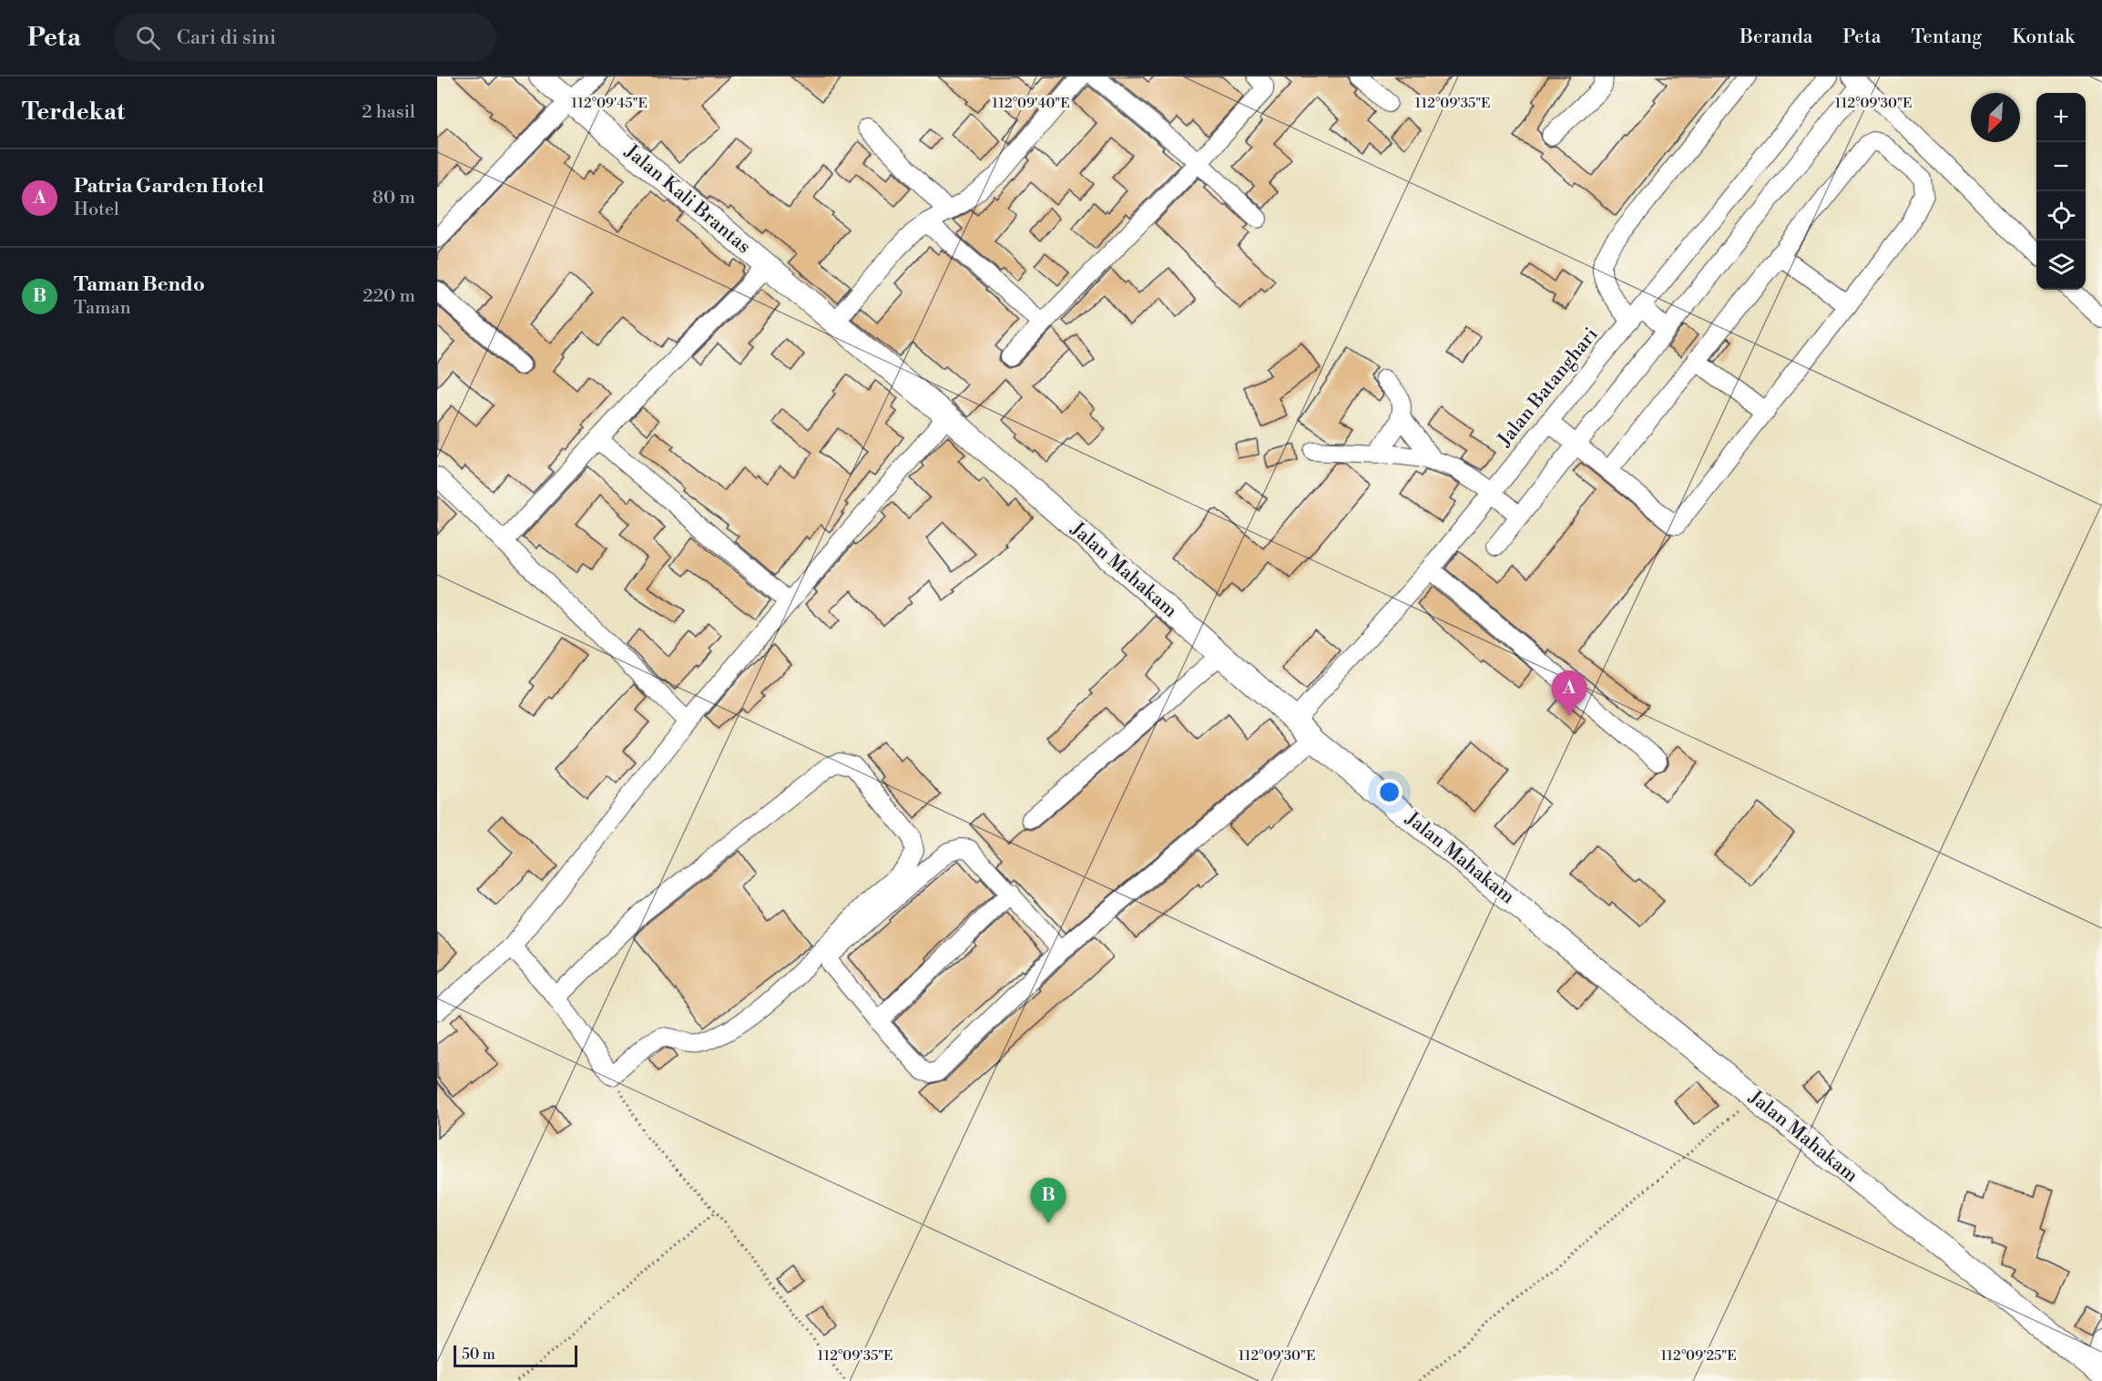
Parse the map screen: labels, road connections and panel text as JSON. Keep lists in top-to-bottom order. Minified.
{"streets":{"main road":["Jalan Kali Brantas","Jalan Mahakam"],"street":["Jalan Batanghari"]},"crossings":[["Jalan Kali Brantas","Jalan Mahakam"],["Jalan Batanghari","Jalan Mahakam"]],"scale_bar":"50 m","north":"bottom left","page":{"header":"Peta","search":"Cari di sini","nav":["Beranda","Peta","Tentang","Kontak"],"heading":["Terdekat","2 hasil"],"map_buttons":["+","−"],"list":[{"mark":"A","name":"Patria Garden Hotel","note":"Hotel","value":"80 m"},{"mark":"B","name":"Taman Bendo","note":"Taman","value":"220 m"}],"pins":["A","B"],"scale":"50 m"},"coordinates":["112°09'45\"E","112°09'40\"E","112°09'35\"E","112°09'30\"E","112°09'25\"E"]}
